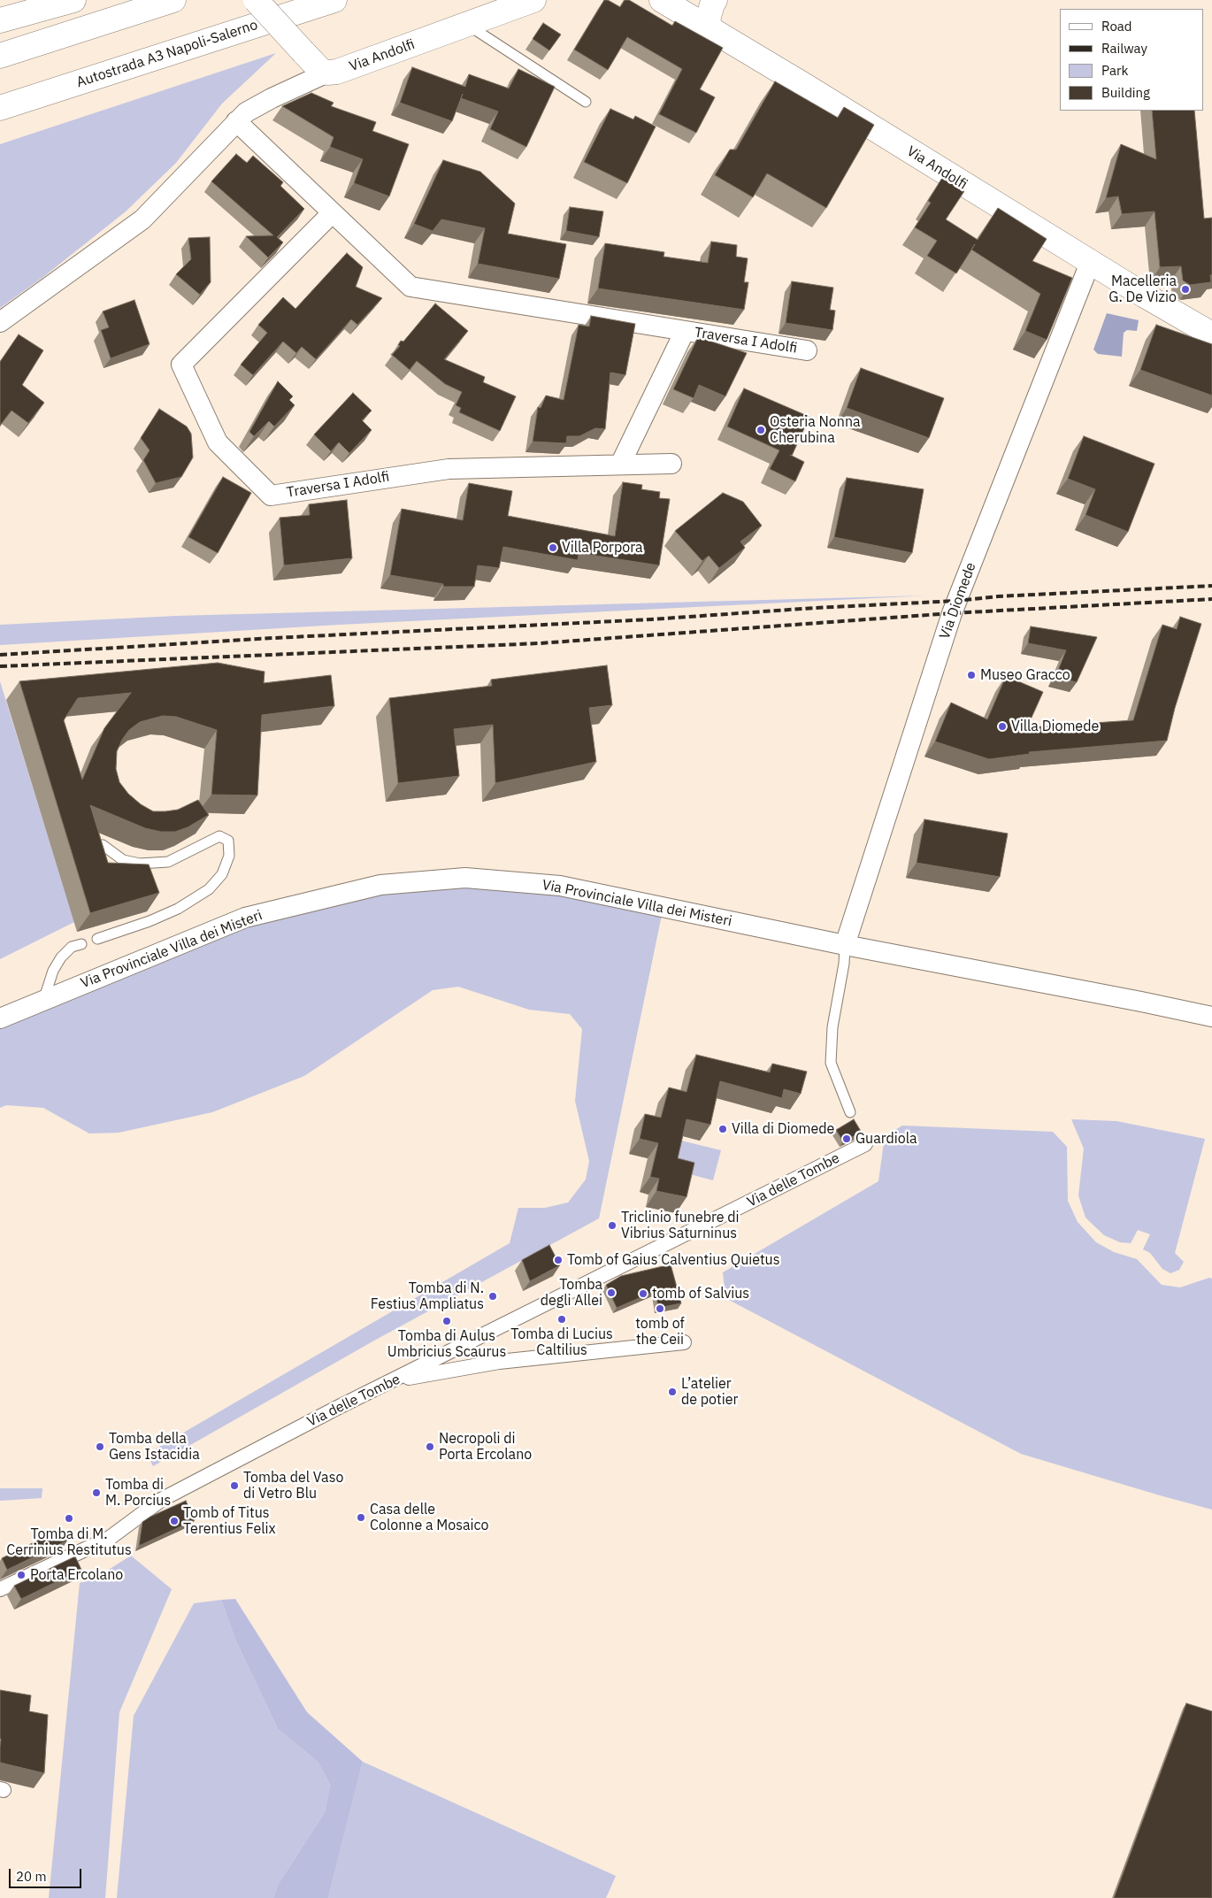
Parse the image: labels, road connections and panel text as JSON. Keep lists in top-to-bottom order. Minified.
{"streets":{"main road":["Autostrada A3 Napoli-Salerno","Via Andolfi"],"street":["Traversa I Adolfi","Via Diomede","Via Provinciale Villa dei Misteri","Via delle Tombe"]},"crossings":[["Via Andolfi","Via Diomede"],["Via Diomede","Via Provinciale Villa dei Misteri"]],"places":["Macelleria G. De Vizio","Osteria Nonna Cherubina","Villa Porpora","Museo Gracco","Villa Diomede","Villa di Diomede","Guardiola","Triclinio funebre di Vibrius Saturninus","Tomb of Gaius Calventius Quietus","Tomba degli Allei","tomb of Salvius","Tomba di N. Festius Ampliatus","tomb of the Ceii","Tomba di Lucius Caltilius","Tomba di Aulus Umbricius Scaurus","L’atelier de potier","Tomba della Gens Istacidia","Necropoli di Porta Ercolano","Tomba del Vaso di Vetro Blu","Tomba di M. Porcius","Casa delle Colonne a Mosaico","Tomba di M. Cerrinius Restitutus","Tomb of Titus Terentius Felix","Porta Ercolano"],"legend":["Road","Railway","Park","Building"],"scale_bar":"20 m"}
